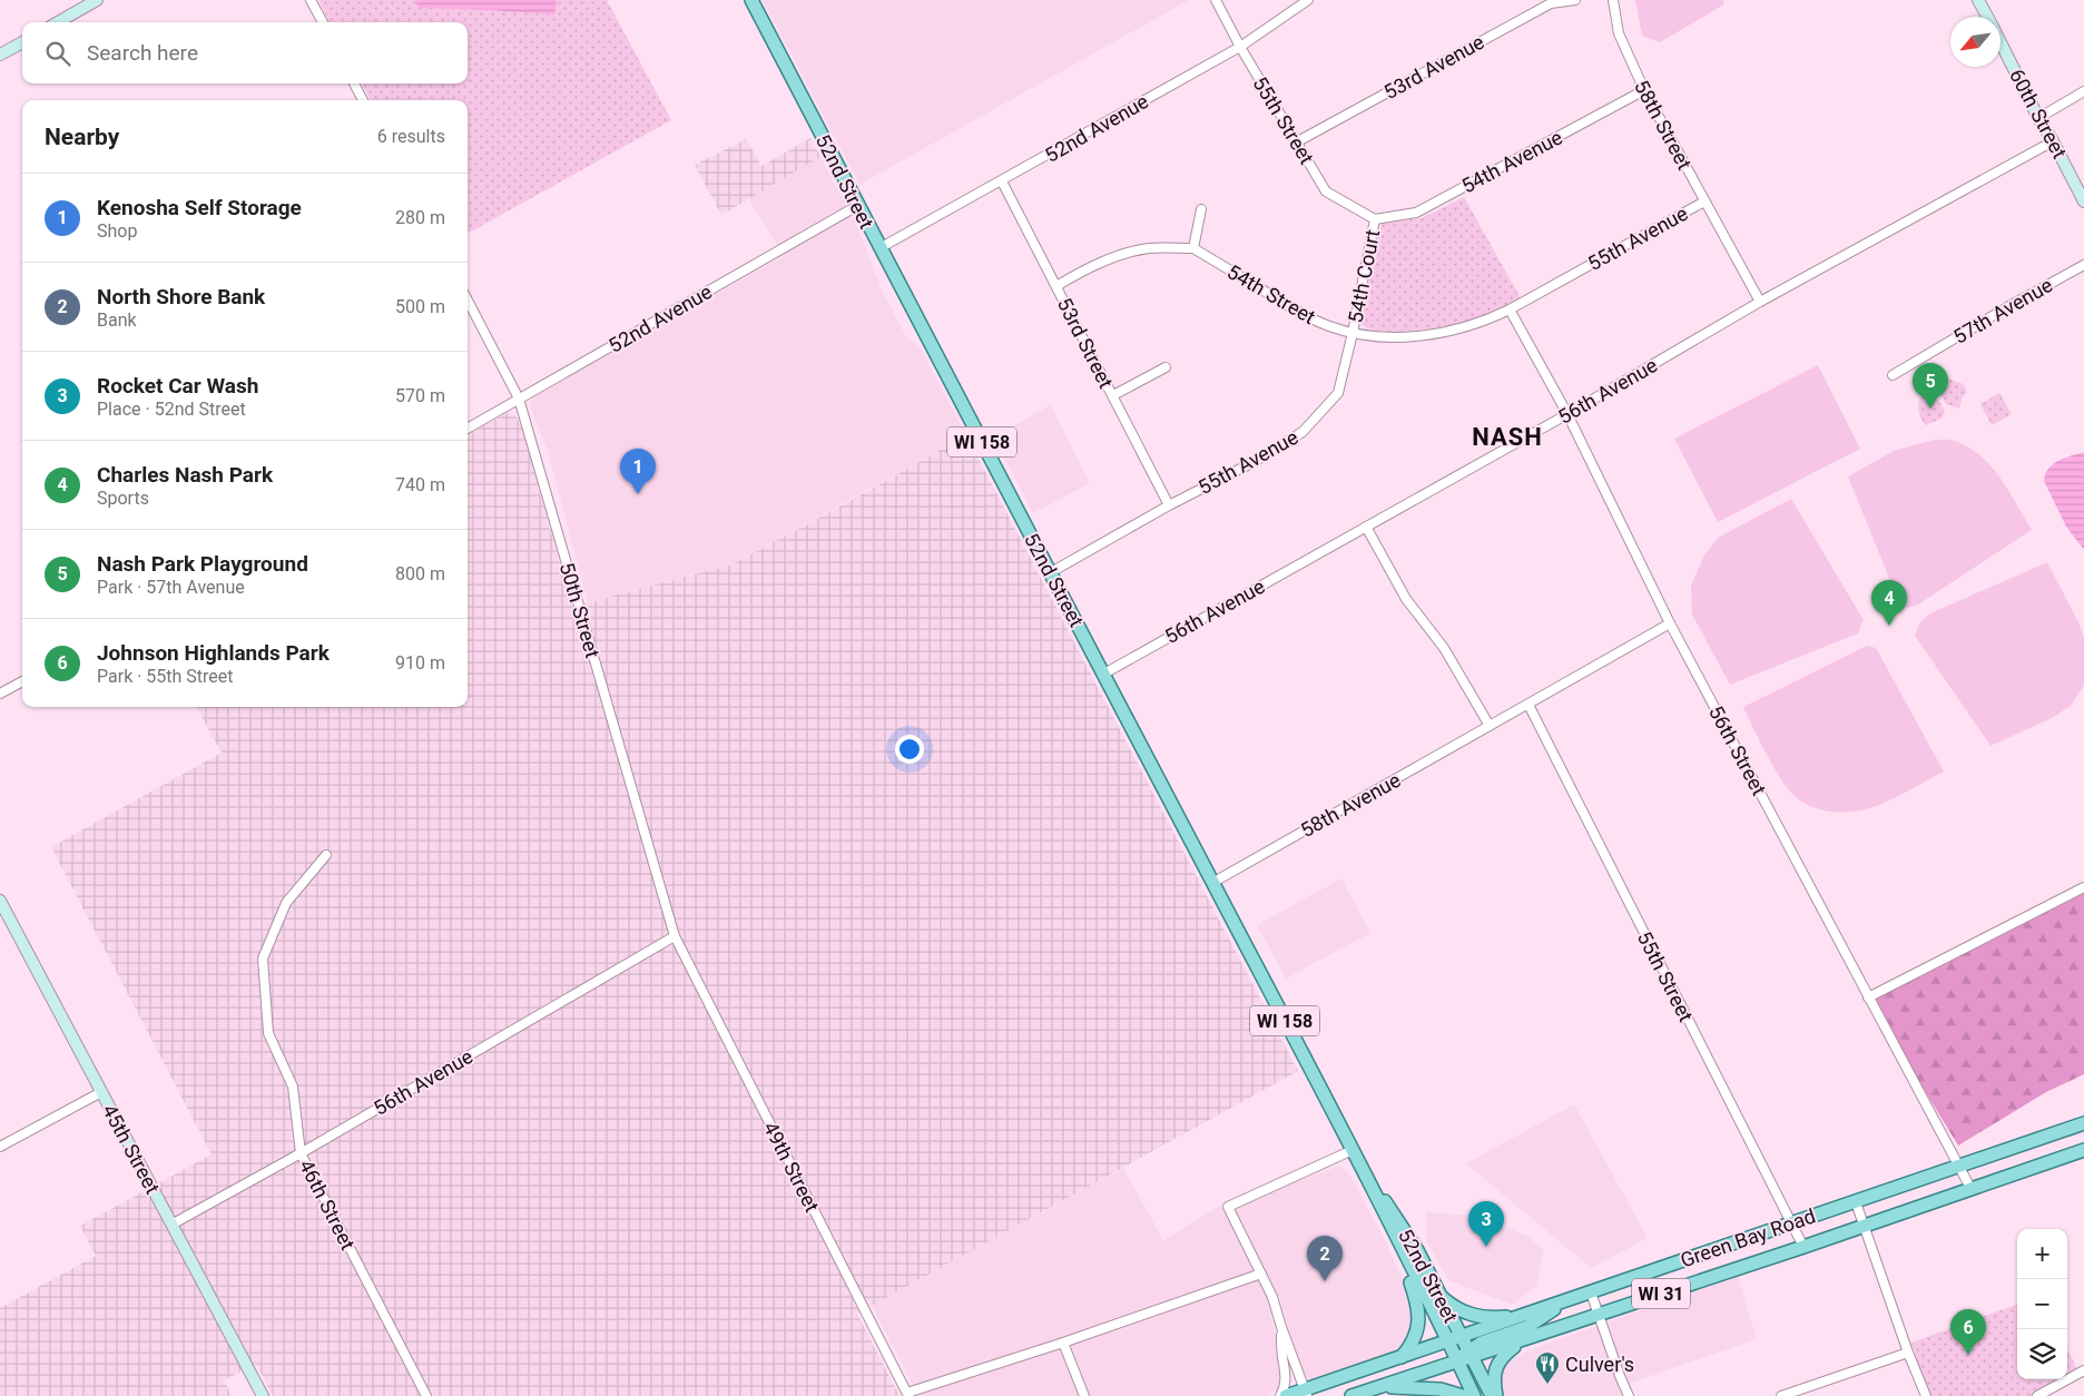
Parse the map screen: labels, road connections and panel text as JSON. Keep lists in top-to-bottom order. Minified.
{"streets":{"main road":["52nd Street","WI 158","Green Bay Road","WI 31"],"street":["53rd Avenue","60th Street","55th Street","58th Street","52nd Avenue","54th Avenue","55th Avenue","54th Court","54th Street","57th Avenue","53rd Street","56th Avenue","50th Street","56th Street","58th Avenue","45th Street","49th Street","46th Street"]},"crossings":[["53rd Avenue","55th Street"],["60th Street","56th Avenue"],["55th Street","52nd Avenue"],["55th Street","54th Avenue"],["55th Street","54th Court"],["55th Street","58th Avenue"],["55th Street","Green Bay Road"],["58th Street","54th Avenue"],["58th Street","55th Avenue"],["58th Street","56th Avenue"],["52nd Avenue","52nd Street"],["52nd Avenue","53rd Street"],["52nd Avenue","50th Street"],["54th Avenue","54th Court"],["52nd Street","55th Avenue"],["52nd Street","56th Avenue"],["52nd Street","58th Avenue"],["52nd Street","Green Bay Road"],["55th Avenue","54th Court"],["55th Avenue","54th Street"],["55th Avenue","53rd Street"],["55th Avenue","56th Street"],["54th Court","54th Street"],["56th Avenue","50th Street"],["56th Avenue","56th Street"],["56th Avenue","45th Street"],["56th Avenue","49th Street"],["56th Avenue","46th Street"],["50th Street","49th Street"],["56th Street","58th Avenue"],["56th Street","Green Bay Road"]],"districts":["NASH"],"places":{"restaurant":["Culver's"]},"north":"bottom left","page":{"search":"Search here","heading":["Nearby","6 results"],"list":[{"mark":"1","name":"Kenosha Self Storage","note":"Shop","value":"280 m"},{"mark":"2","name":"North Shore Bank","note":"Bank","value":"500 m"},{"mark":"3","name":"Rocket Car Wash","note":"Place · 52nd Street","value":"570 m"},{"mark":"4","name":"Charles Nash Park","note":"Sports","value":"740 m"},{"mark":"5","name":"Nash Park Playground","note":"Park · 57th Avenue","value":"800 m"},{"mark":"6","name":"Johnson Highlands Park","note":"Park · 55th Street","value":"910 m"}],"pins":["5","1","4","3","2","6"],"map_buttons":["+","−"]}}
